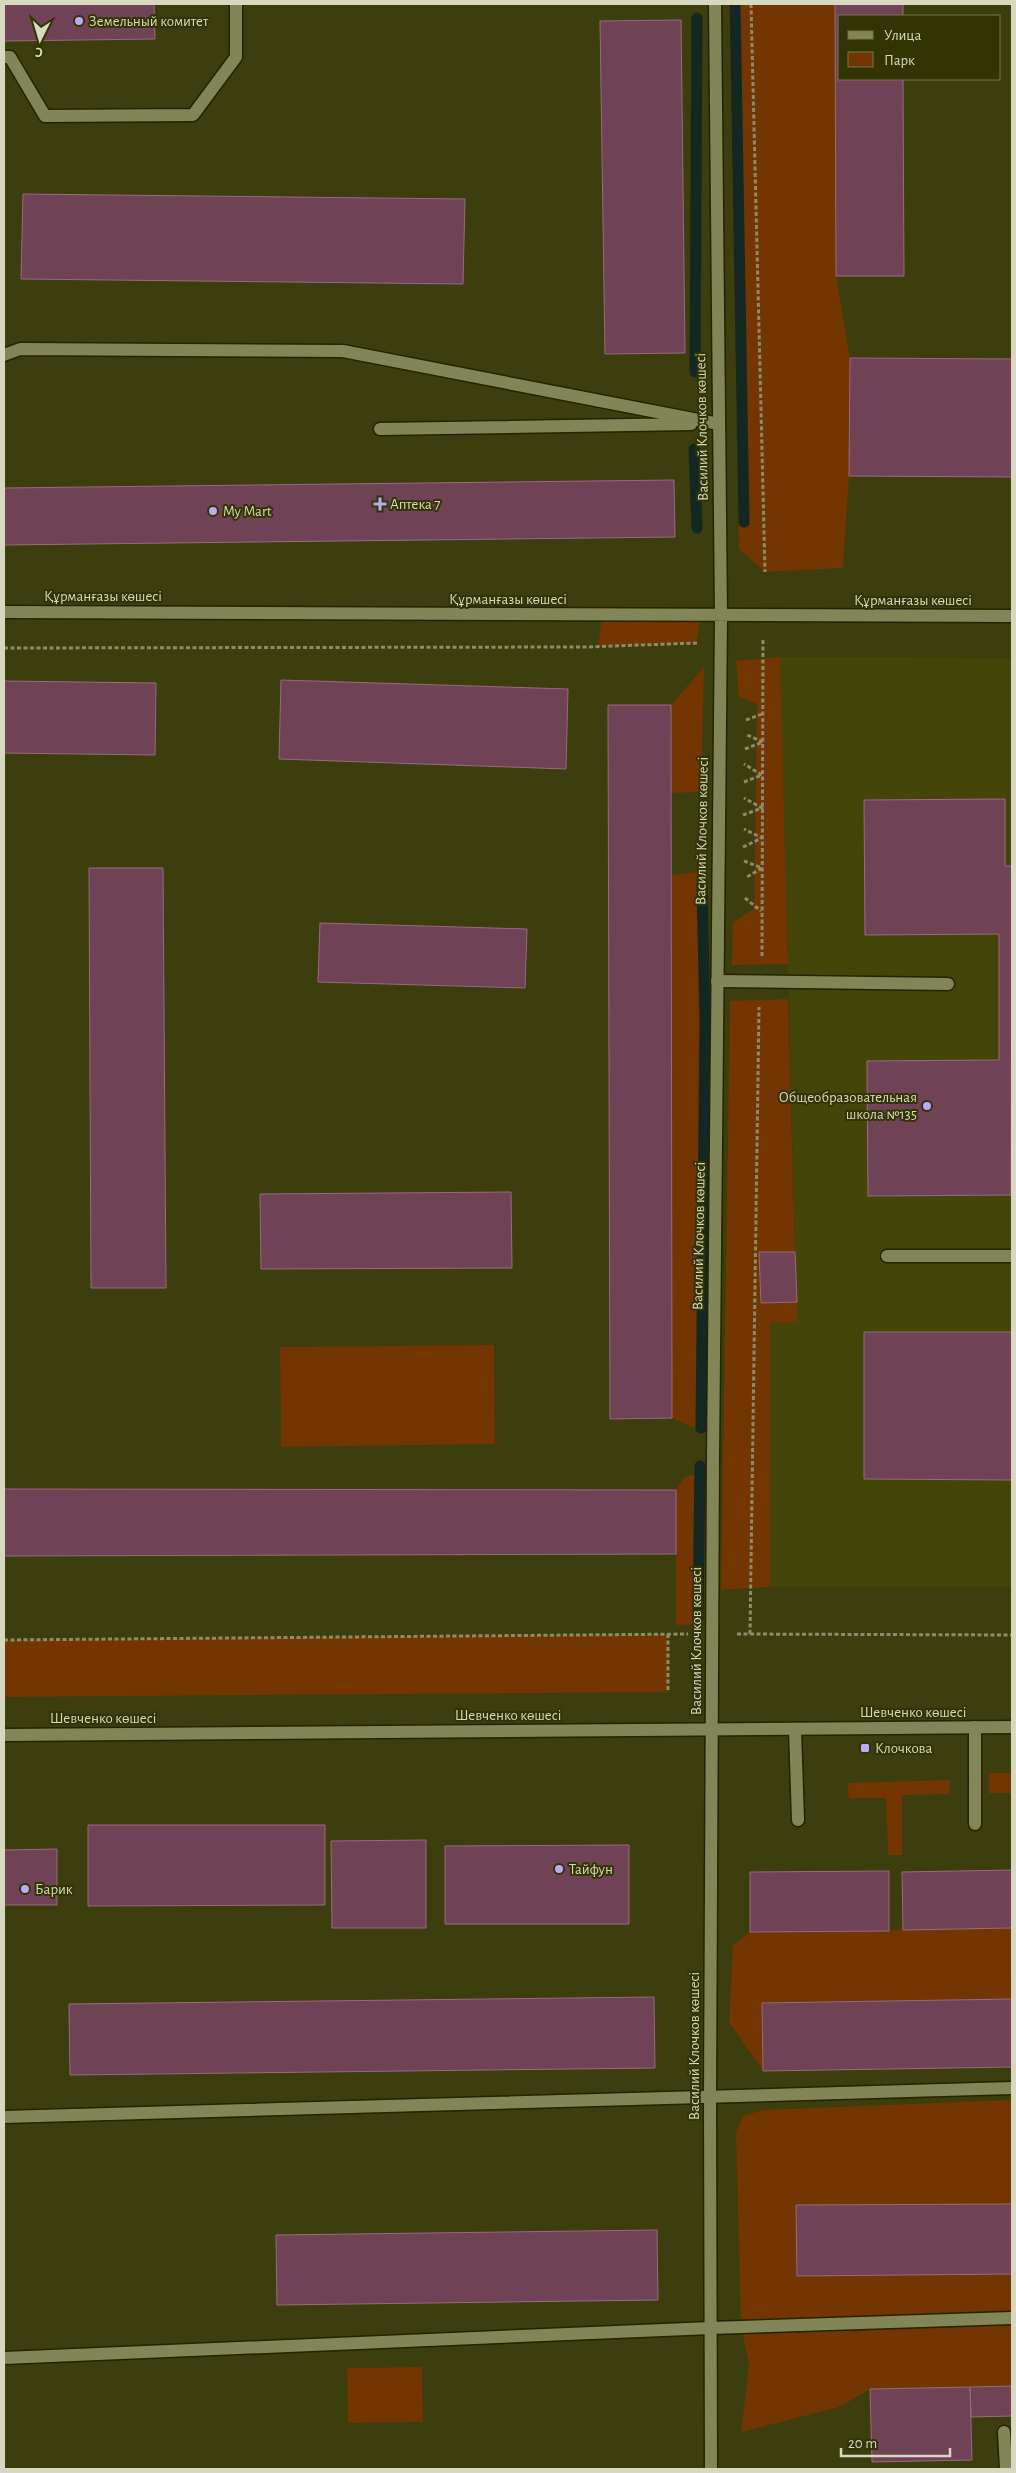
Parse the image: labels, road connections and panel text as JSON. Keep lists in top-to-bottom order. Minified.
{"streets":{"street":["Василий Клочков көшесі","Құрманғазы көшесі","Шевченко көшесі"]},"crossings":[["Василий Клочков көшесі","Құрманғазы көшесі"],["Василий Клочков көшесі","Шевченко көшесі"]],"places":{"other":["Земельный комитет","My Mart","Общеобразовательная школа №135","Тайфун","Барик"],"health":["Аптека 7"],"transit":["Клочкова"]},"legend":["Улица","Парк"],"scale_bar":"20 m","north":"bottom"}
